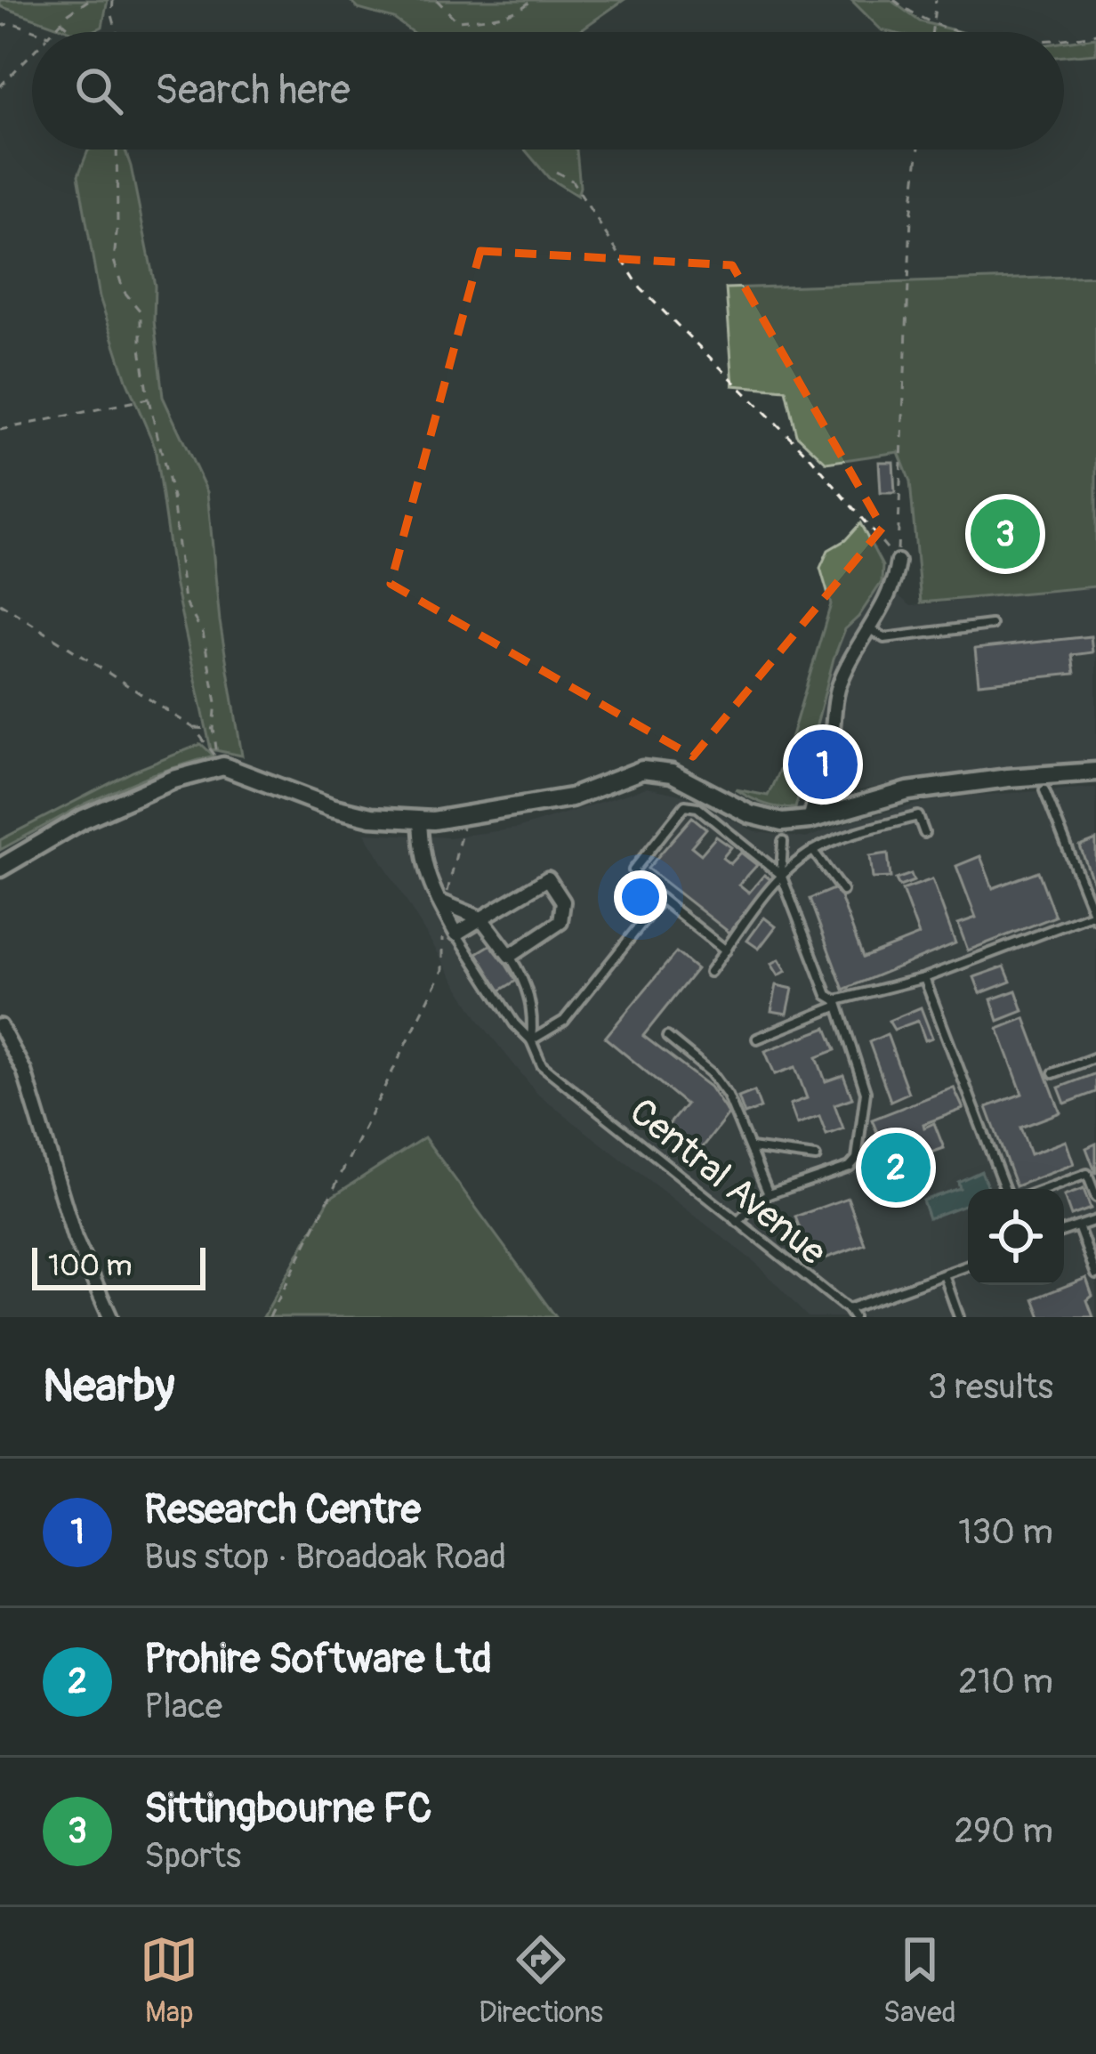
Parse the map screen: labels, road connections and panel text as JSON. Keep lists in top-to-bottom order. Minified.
{"streets":{"lane":["Central Avenue"]},"scale_bar":"100 m","page":{"search":"Search here","pins":["3","1","2"],"scale":"100 m","heading":["Nearby","3 results"],"list":[{"mark":"1","name":"Research Centre","note":"Bus stop · Broadoak Road","value":"130 m"},{"mark":"2","name":"Prohire Software Ltd","note":"Place","value":"210 m"},{"mark":"3","name":"Sittingbourne FC","note":"Sports","value":"290 m"}],"nav":["Map","Directions","Saved"]}}
